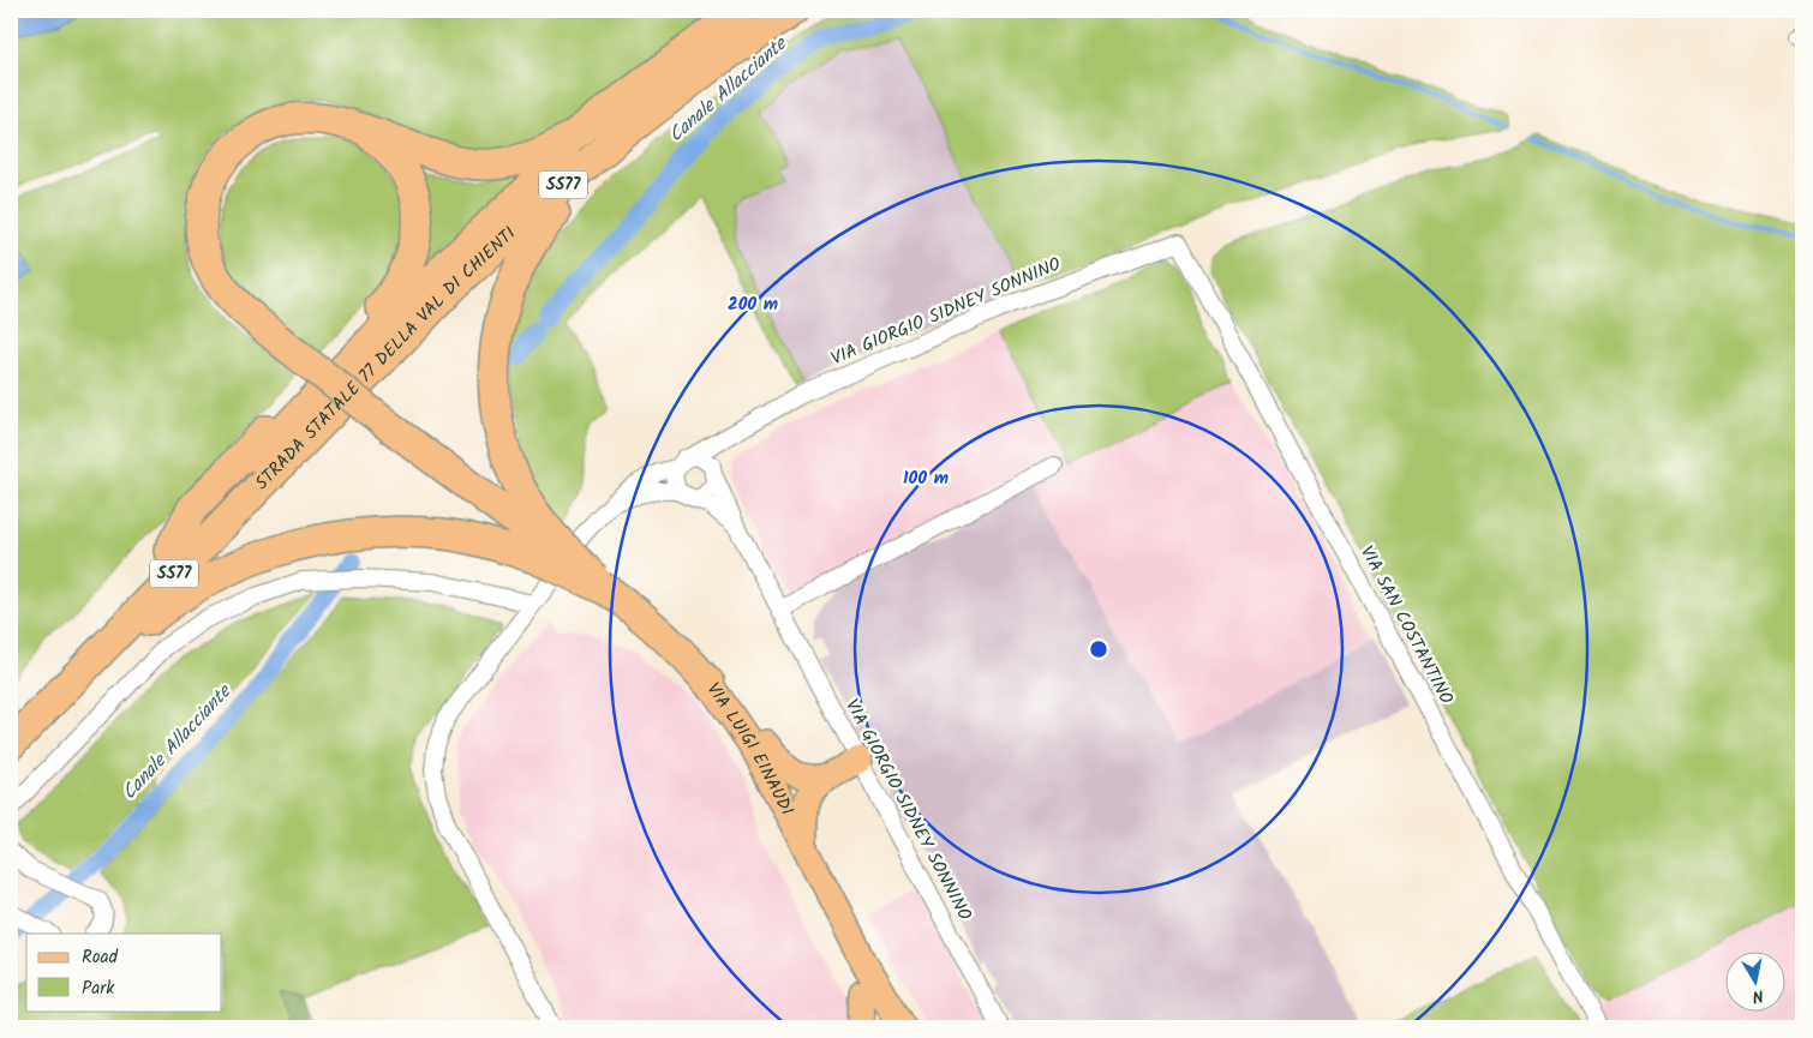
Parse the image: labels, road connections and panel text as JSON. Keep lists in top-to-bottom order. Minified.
{"streets":{"highway":["SS77","STRADA STATALE 77 DELLA VAL DI CHIENTI"],"main road":["VIA LUIGI EINAUDI"],"street":["VIA GIORGIO SIDNEY SONNINO","VIA SAN COSTANTINO"]},"crossings":[["VIA GIORGIO SIDNEY SONNINO","VIA SAN COSTANTINO"]],"water":["Canale Allacciante"],"legend":["Road","Park"],"north":"bottom","rings":["200 m","100 m"]}
